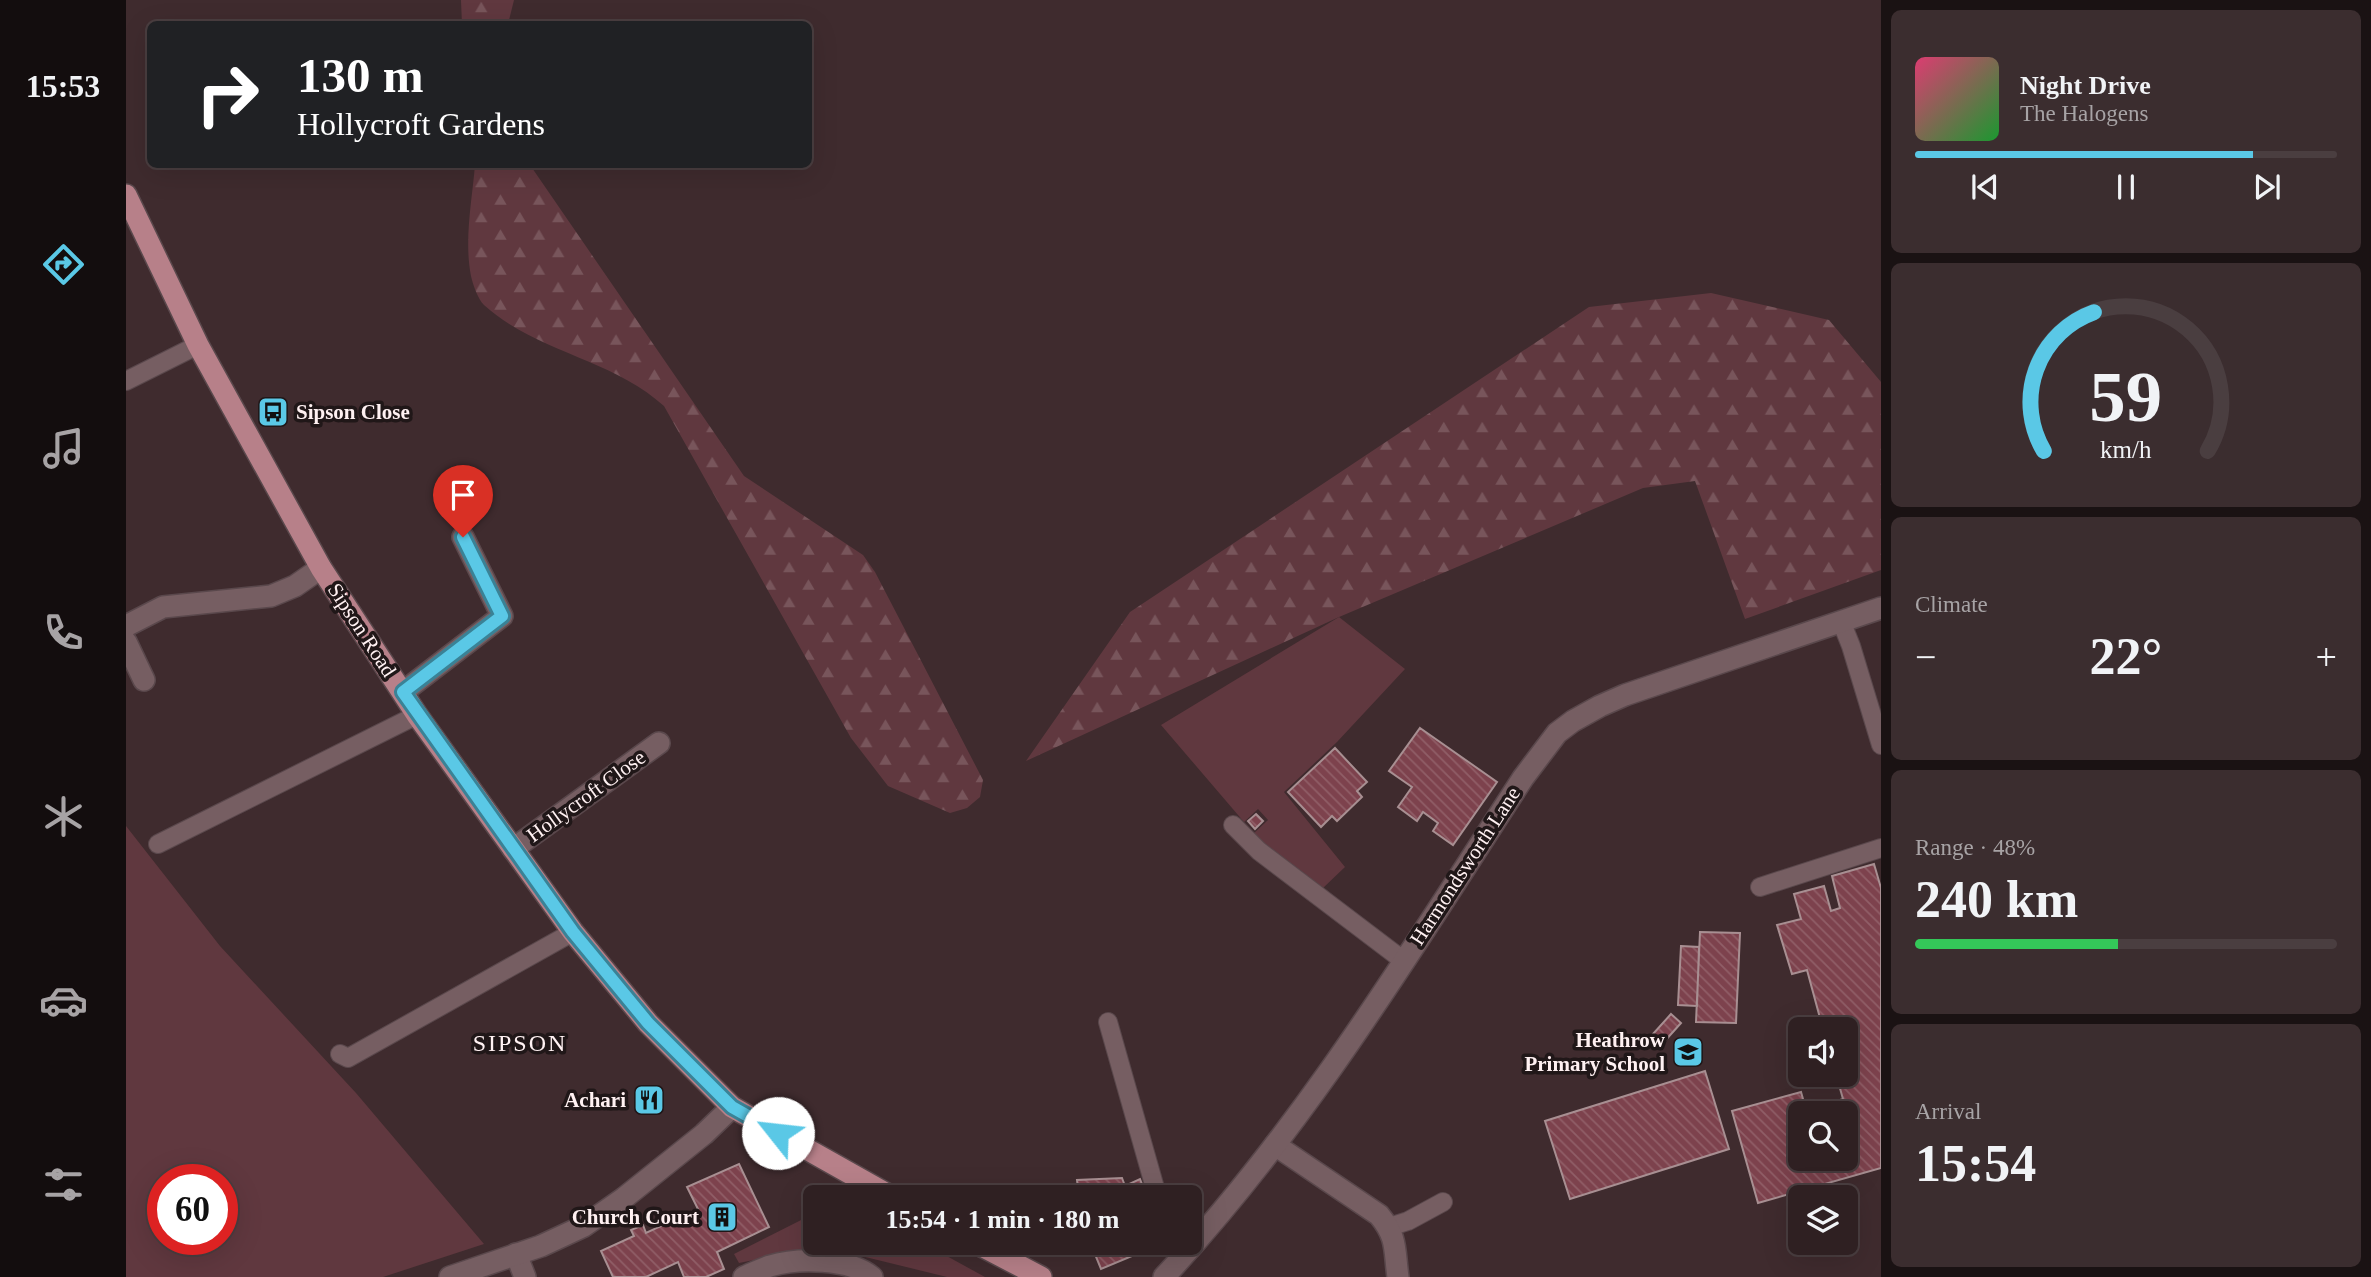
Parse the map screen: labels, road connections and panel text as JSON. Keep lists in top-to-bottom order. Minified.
{"streets":{"main road":["Sipson Road"],"street":["Hollycroft Close","Harmondsworth Lane"]},"crossings":[["Sipson Road","Hollycroft Close"]],"districts":["SIPSON"],"places":{"bus stop":["Sipson Close"],"school or university":["Heathrow Primary School"],"restaurant":["Achari"],"building":["Church Court"]},"page":{"tabs":"15:53","turn":["130 m","Hollycroft Gardens"],"song":["Night Drive","The Halogens"],"tile":["Climate",["Range · 48%","240 km"],["Arrival","15:54"]],"heat":["−","22°","+"],"limit":"60","trip":"15:54 · 1 min · 180 m","gauge":["59","km/h"]}}
